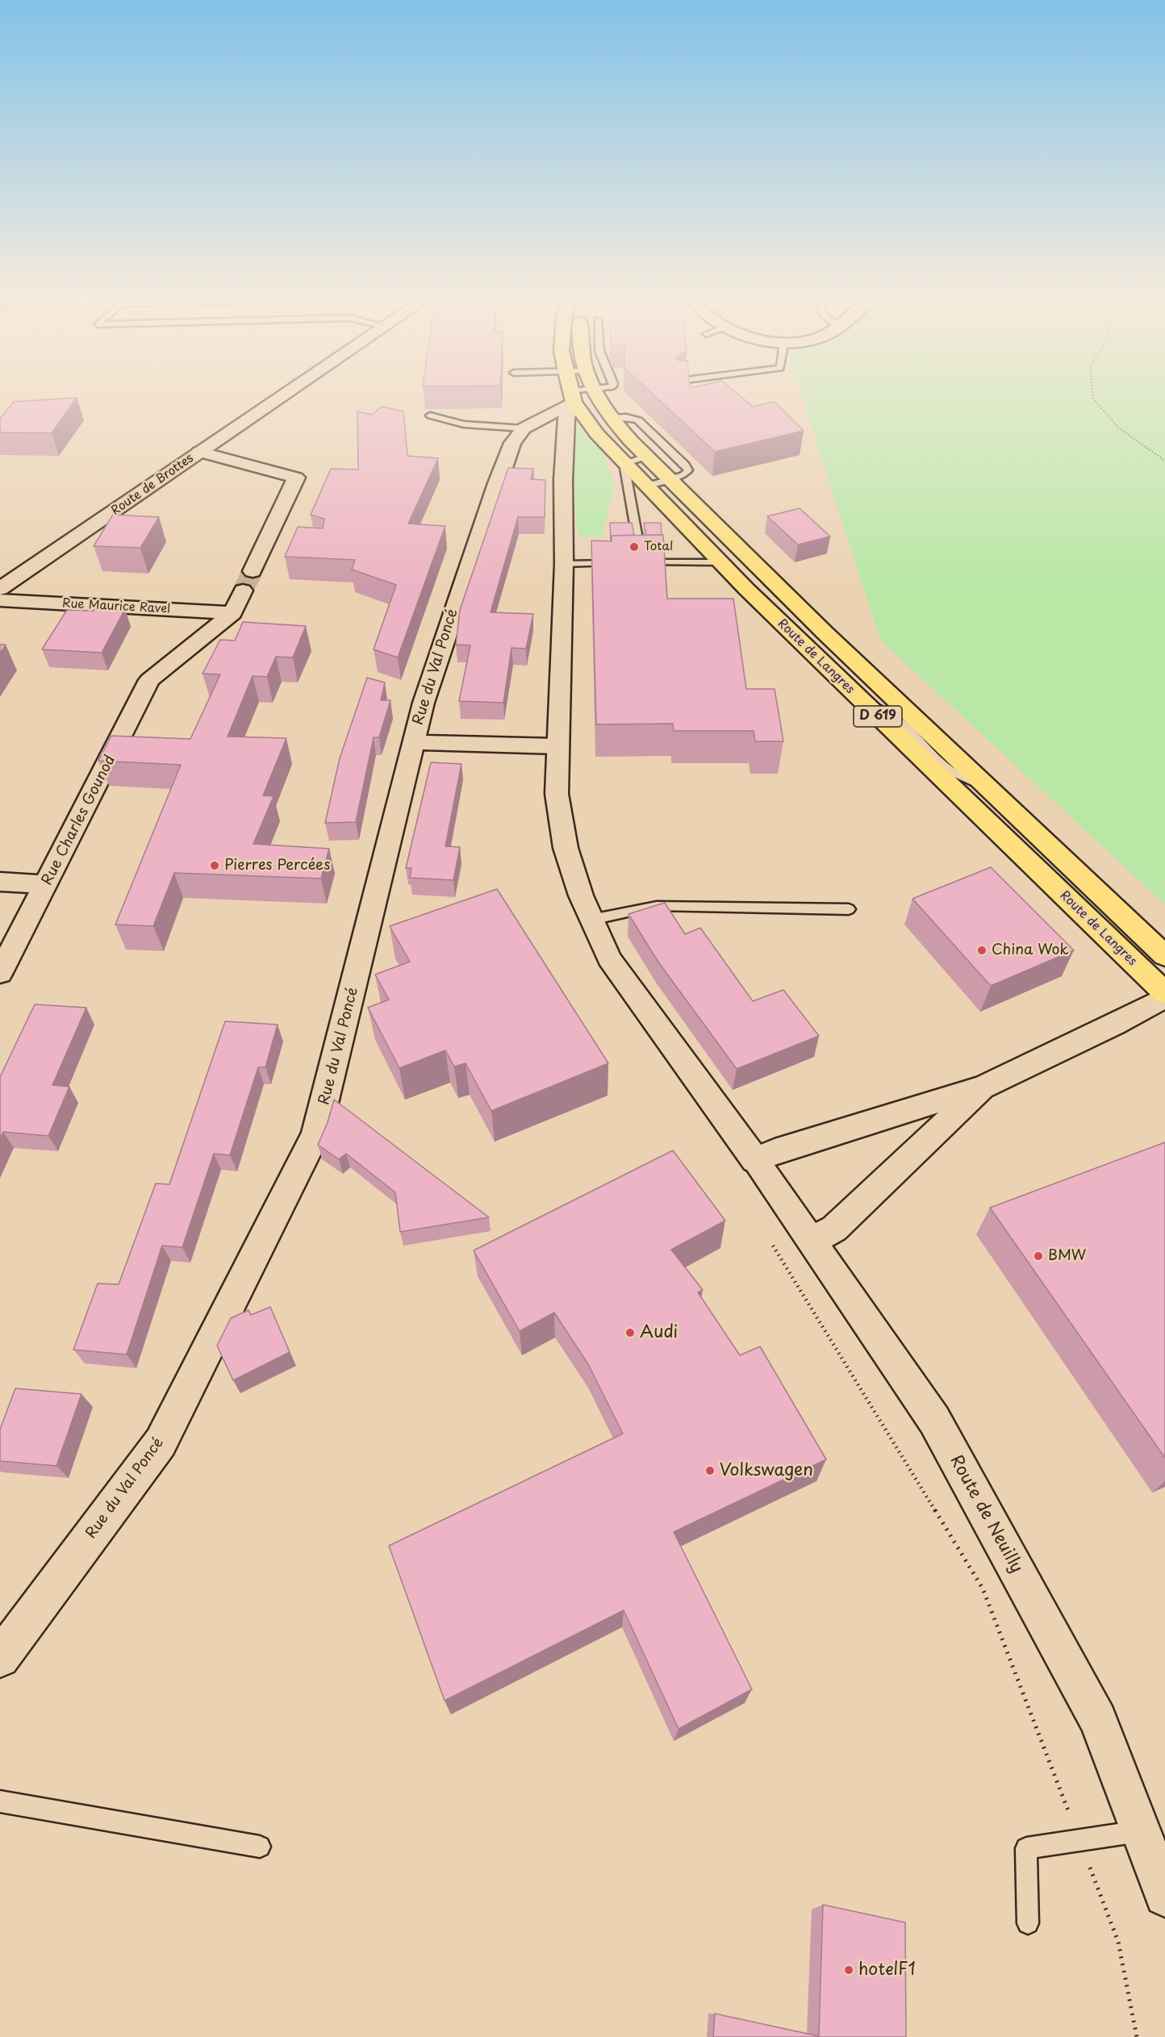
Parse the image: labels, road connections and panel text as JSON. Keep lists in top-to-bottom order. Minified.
{"streets":{"main road":["Route de Langres","D 619"],"street":["Route de Brottes","Rue Maurice Ravel","Rue du Val Poncé","Rue Charles Gounod","Route de Neuilly"]},"crossings":[["Rue Maurice Ravel","Rue Charles Gounod"],["Route de Langres","Rue du Val Poncé"],["Route de Langres","Route de Neuilly"],["Rue du Val Poncé","Route de Neuilly"]],"places":["Total","Pierres Percées","China Wok","BMW","Audi","Volkswagen","hotelF1"]}
